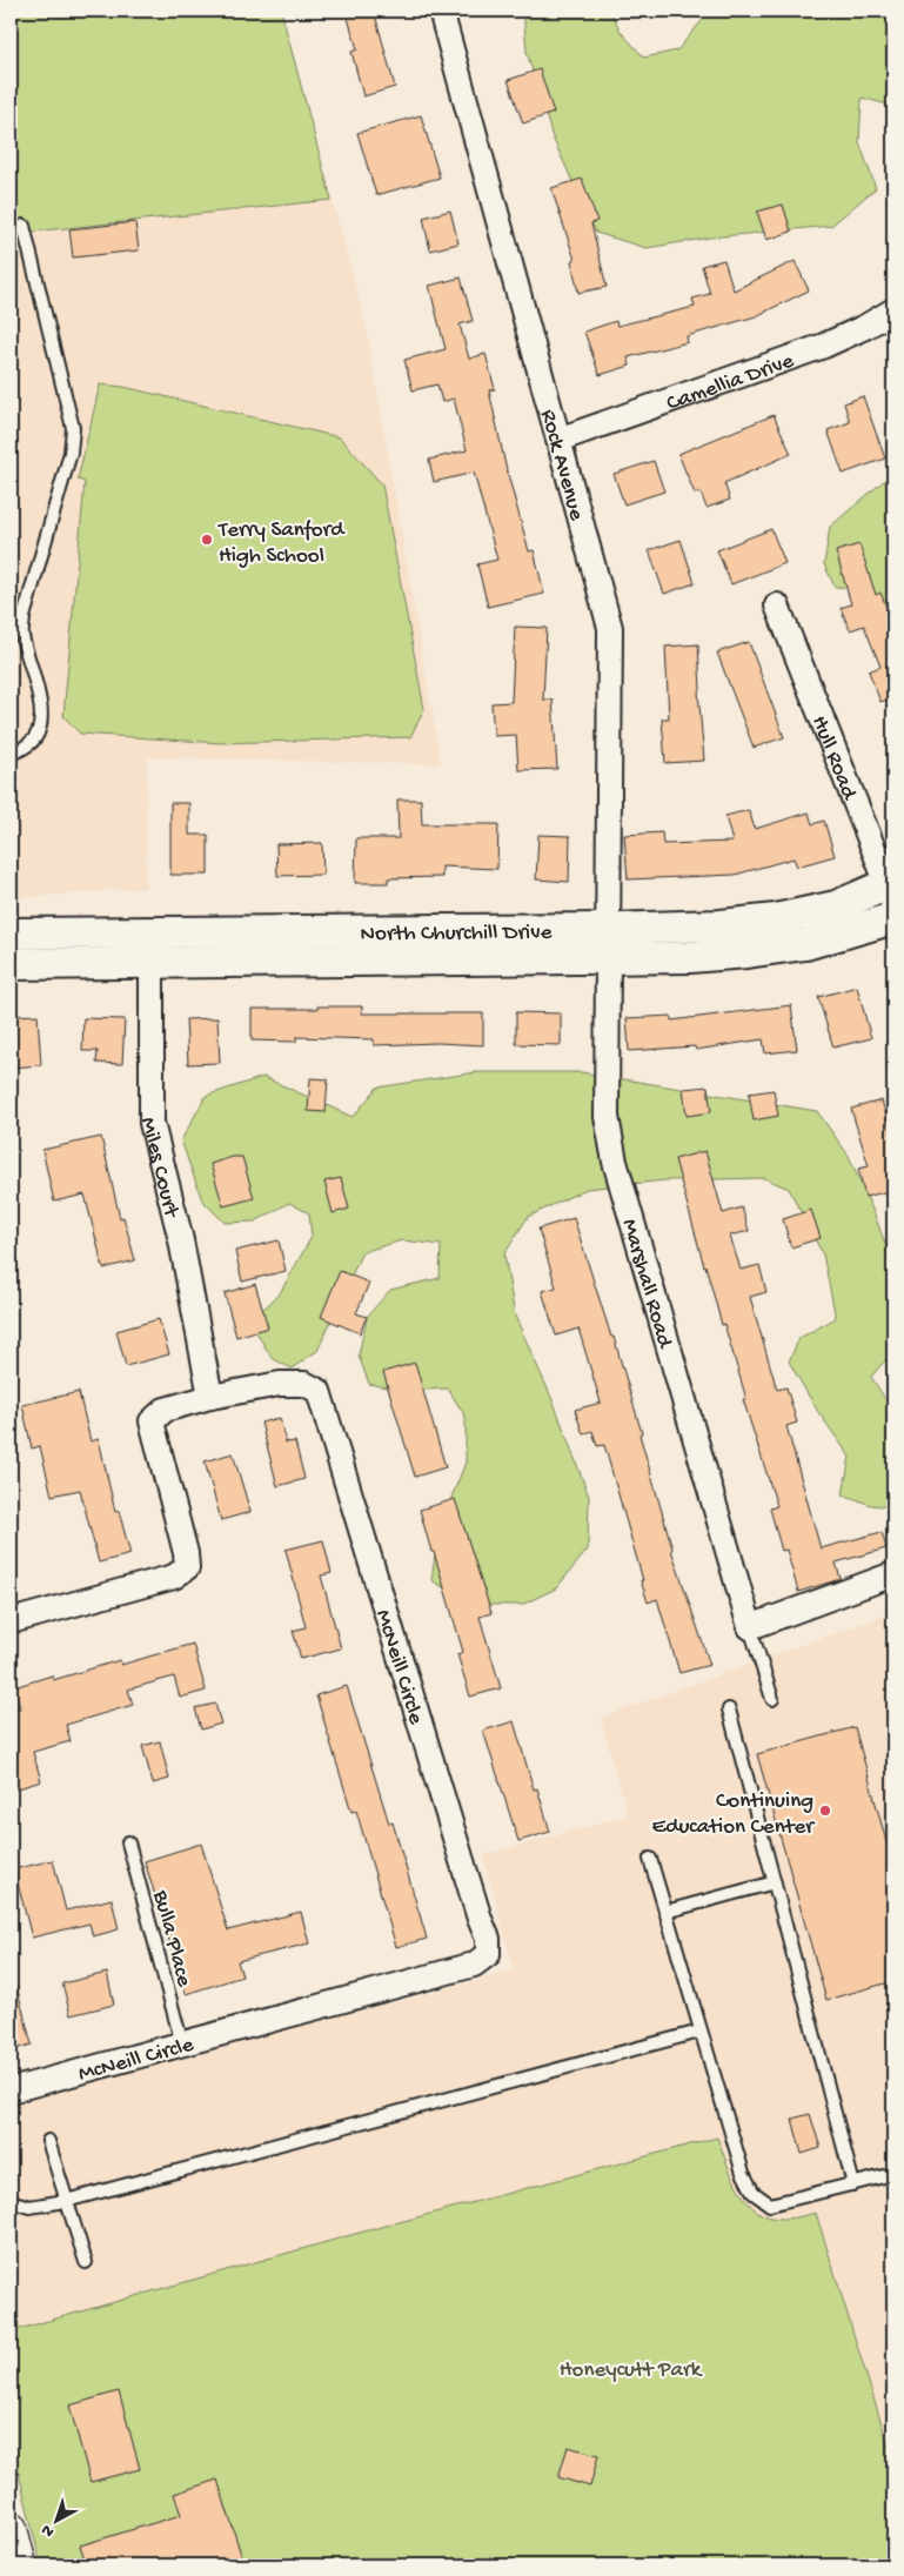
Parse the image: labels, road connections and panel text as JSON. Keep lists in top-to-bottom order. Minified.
{"streets":{"street":["Camellia Drive","Rock Avenue","Hull Road","North Churchill Drive","Miles Court","Marshall Road","McNeill Circle"],"lane":["Bulla Place"]},"crossings":[["Camellia Drive","Rock Avenue"],["Rock Avenue","North Churchill Drive"],["Rock Avenue","Marshall Road"],["Hull Road","North Churchill Drive"],["North Churchill Drive","Miles Court"],["North Churchill Drive","Marshall Road"],["Miles Court","McNeill Circle"],["McNeill Circle","Bulla Place"]],"parks":["Honeycutt Park"],"places":["Terry Sanford High School","Continuing Education Center"],"north":"bottom left"}
